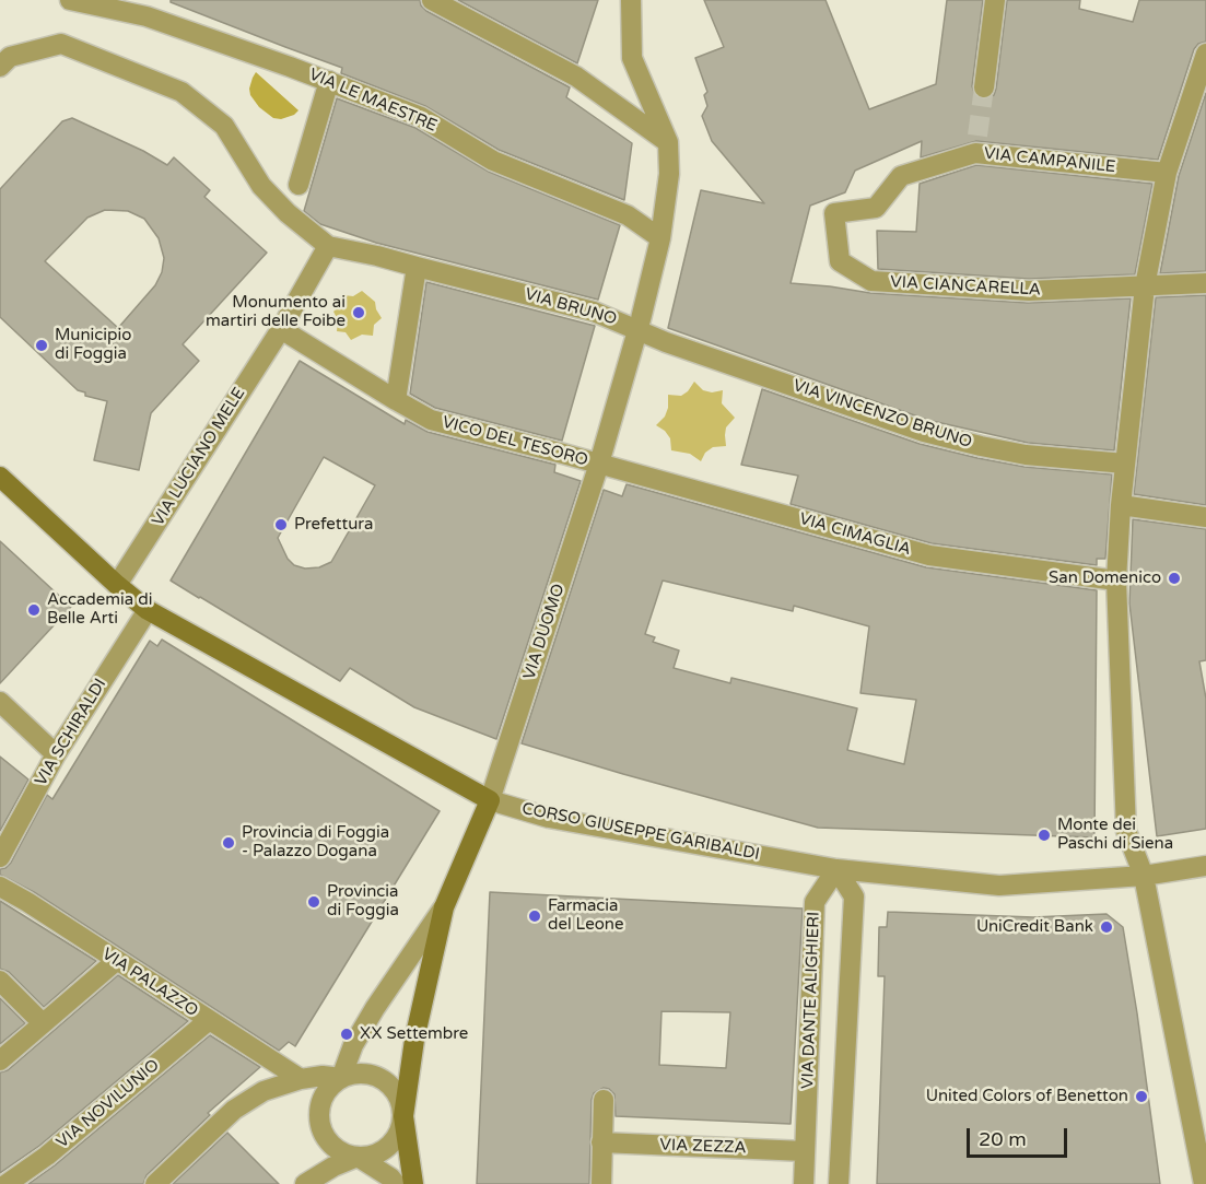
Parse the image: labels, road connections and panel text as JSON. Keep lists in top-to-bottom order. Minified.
{"streets":{"street":["VIA LE MAESTRE","VIA CAMPANILE","VIA CIANCARELLA","VIA BRUNO","VIA VINCENZO BRUNO","VICO DEL TESORO","VIA LUCIANO MELE","VIA CIMAGLIA","VIA DUOMO","VIA SCHIRALDI","CORSO GIUSEPPE GARIBALDI","VIA PALAZZO","VIA DANTE ALIGHIERI","VIA NOVILUNIO","VIA ZEZZA"]},"crossings":[["VIA CAMPANILE","VIA CIANCARELLA"],["VIA BRUNO","VIA VINCENZO BRUNO"],["VIA BRUNO","VIA LUCIANO MELE"],["VIA BRUNO","VIA DUOMO"],["VICO DEL TESORO","VIA LUCIANO MELE"],["VICO DEL TESORO","VIA CIMAGLIA"],["VICO DEL TESORO","VIA DUOMO"],["VIA LUCIANO MELE","CORSO GIUSEPPE GARIBALDI"],["VIA CIMAGLIA","VIA DUOMO"],["VIA DUOMO","CORSO GIUSEPPE GARIBALDI"],["VIA SCHIRALDI","CORSO GIUSEPPE GARIBALDI"],["CORSO GIUSEPPE GARIBALDI","VIA DANTE ALIGHIERI"],["VIA PALAZZO","VIA NOVILUNIO"],["VIA DANTE ALIGHIERI","VIA ZEZZA"]],"places":["Monumento ai martiri delle Foibe","Municipio di Foggia","Prefettura","San Domenico","Accademia di Belle Arti","Monte dei Paschi di Siena","Provincia di Foggia - Palazzo Dogana","Provincia di Foggia","Farmacia del Leone","UniCredit Bank","XX Settembre","United Colors of Benetton"],"scale_bar":"20 m"}
